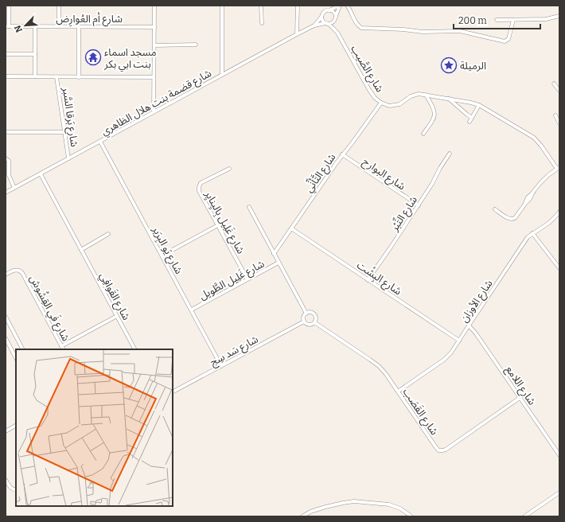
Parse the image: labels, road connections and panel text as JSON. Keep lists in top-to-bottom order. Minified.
{"streets":{"street":["شارع أم العُوارِض","شارع الصَّيب","شارع قضمة بنت هلال الظاهري","شارع بَرقا السَّبر","شارع التَّأنِّي","شارع البوارح","شارع التِّبْر","شارع غَلِيل بِاليِنايِر","شارع يَو البِرَير","شارع البِشْت","شارع غَلِيل الطَّويل","شارع القَوافِي","شارع الأوزان","شارع فَي القِشُوش","شارع سَد سِج","شارع اللامع","شارع القَصَب"]},"crossings":[["شارع الصَّيب","شارع قضمة بنت هلال الظاهري"],["شارع الصَّيب","شارع التَّأنِّي"],["شارع قضمة بنت هلال الظاهري","شارع بَرقا السَّبر"],["شارع قضمة بنت هلال الظاهري","شارع يَو البِرَير"],["شارع قضمة بنت هلال الظاهري","شارع القَوافِي"],["شارع التَّأنِّي","شارع البوارح"],["شارع التَّأنِّي","شارع البِشْت"],["شارع البوارح","شارع التِّبْر"],["شارع التِّبْر","شارع البِشْت"],["شارع غَلِيل بِاليِنايِر","شارع غَلِيل الطَّويل"],["شارع يَو البِرَير","شارع غَلِيل الطَّويل"],["شارع يَو البِرَير","شارع سَد سِج"],["شارع البِشْت","شارع الأوزان"],["شارع الأوزان","شارع اللامع"],["شارع الأوزان","شارع القَصَب"],["شارع سَد سِج","شارع القَصَب"],["شارع اللامع","شارع القَصَب"]],"places":{"temple":["مسجد اسماء بنت ابي بكر"],"place":["الرميلة"]},"scale_bar":"200 m","north":"bottom left"}
